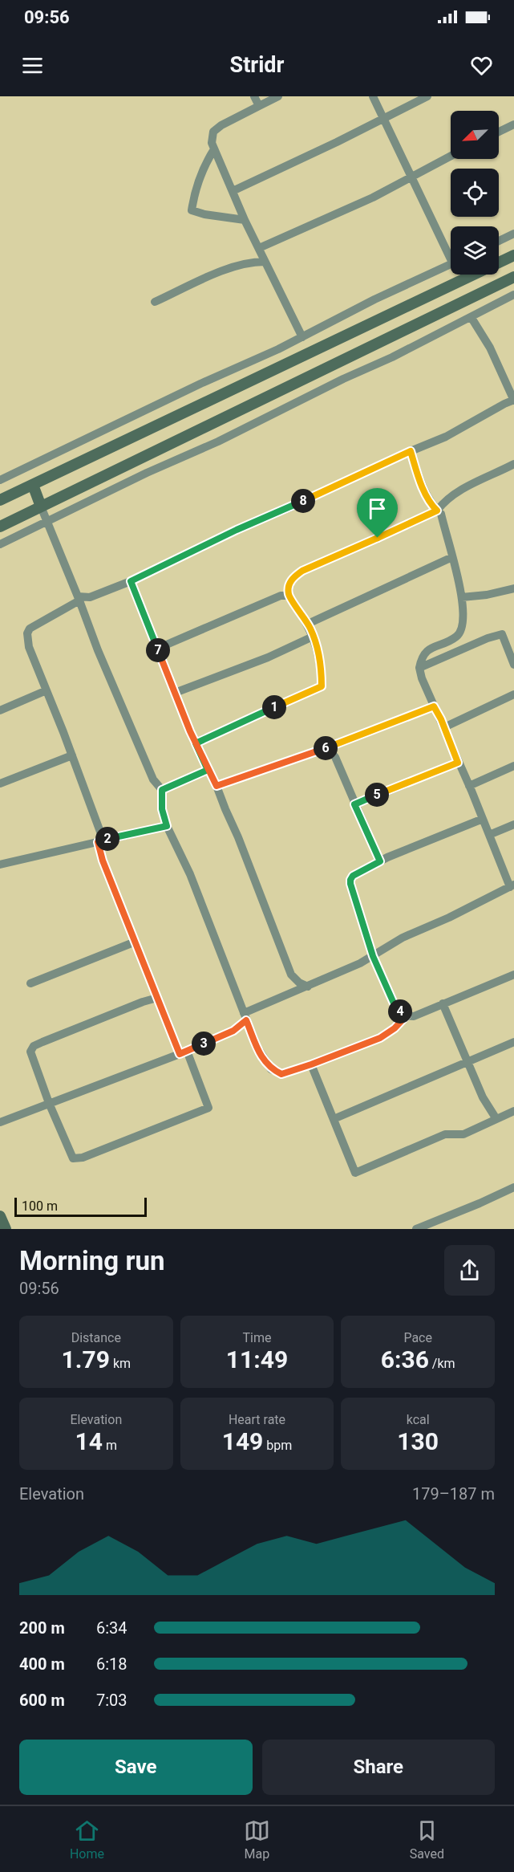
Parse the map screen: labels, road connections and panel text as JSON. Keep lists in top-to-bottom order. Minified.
{"scale_bar":"100 m","north":"bottom left","page":{"status":"09:56","header":"Stridr","pins":["8","7","1","6","5","2","4","3"],"scale":"100 m","heading":["Morning run","09:56"],"stats":[["Distance","1.79 km"],["Time","11:49"],["Pace","6:36 /km"],["Elevation","14 m"],["Heart rate","149 bpm"],["kcal","130"]],"chart":["Elevation","179–187 m"],"list":[{"name":"200 m","note":"6:34"},{"name":"400 m","note":"6:18"},{"name":"600 m","note":"7:03"}],"buttons":["Save","Share"],"tabs":["Home","Map","Saved"]}}
